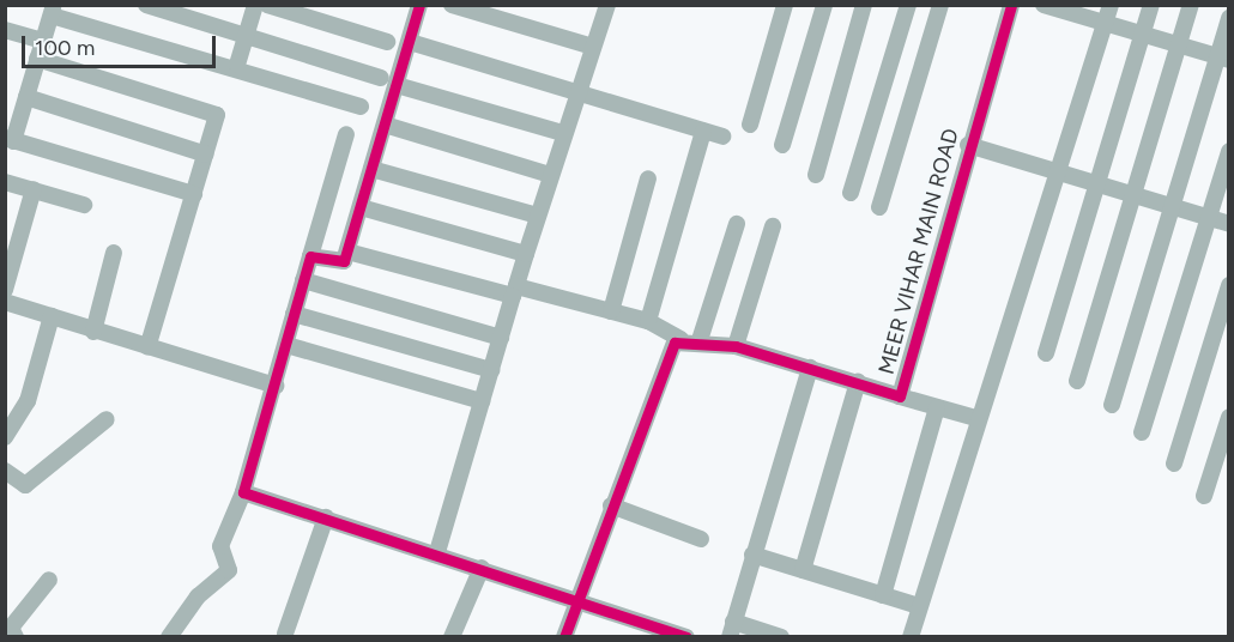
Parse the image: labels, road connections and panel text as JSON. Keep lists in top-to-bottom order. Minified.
{"streets":{"street":["MEER VIHAR MAIN ROAD"]},"scale_bar":"100 m"}
